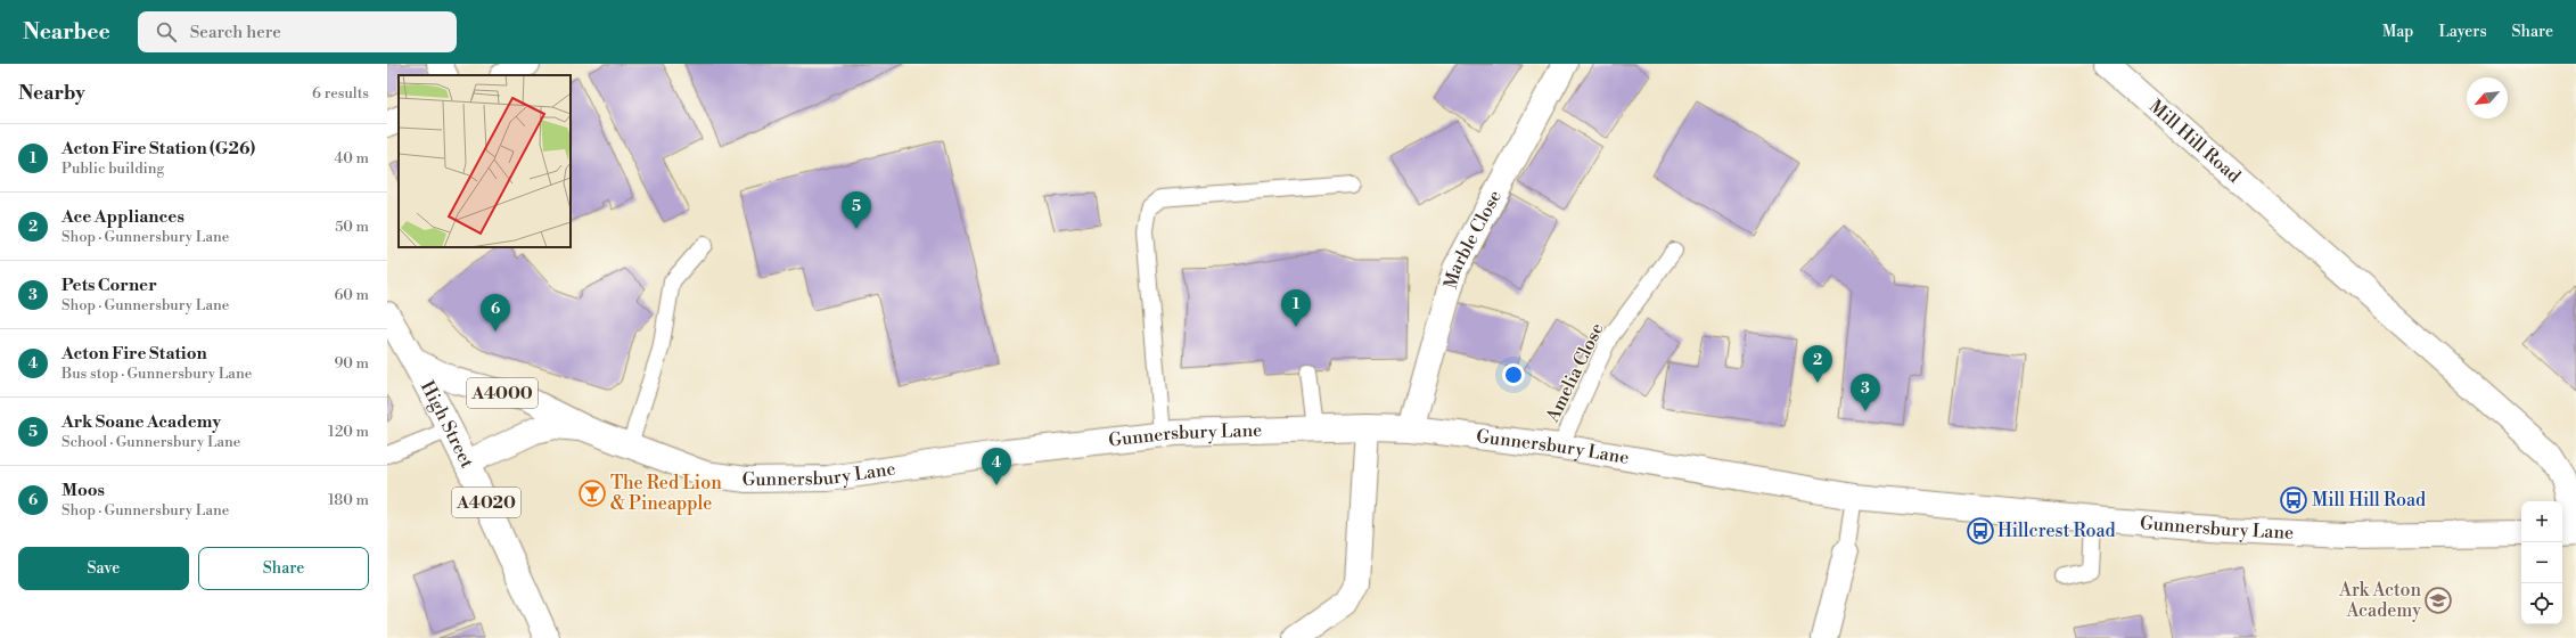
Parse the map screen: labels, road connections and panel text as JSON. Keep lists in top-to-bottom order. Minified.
{"streets":{"main road":["Mill Hill Road","Marble Close","A4000","High Street","Gunnersbury Lane","A4020"],"lane":["Amelia Close"]},"crossings":[["Marble Close","Gunnersbury Lane"],["Amelia Close","Gunnersbury Lane"],["High Street","Gunnersbury Lane"]],"places":{"bar":["The Red Lion & Pineapple"],"bus stop":["Mill Hill Road","Hillcrest Road"],"school or university":["Ark Acton Academy"]},"north":"bottom left","page":{"header":"Nearbee","search":"Search here","nav":["Map","Layers","Share"],"heading":["Nearby","6 results"],"list":[{"mark":"1","name":"Acton Fire Station (G26)","note":"Public building","value":"40 m"},{"mark":"2","name":"Ace Appliances","note":"Shop · Gunnersbury Lane","value":"50 m"},{"mark":"3","name":"Pets Corner","note":"Shop · Gunnersbury Lane","value":"60 m"},{"mark":"4","name":"Acton Fire Station","note":"Bus stop · Gunnersbury Lane","value":"90 m"},{"mark":"5","name":"Ark Soane Academy","note":"School · Gunnersbury Lane","value":"120 m"},{"mark":"6","name":"Moos","note":"Shop · Gunnersbury Lane","value":"180 m"}],"pins":["5","1","6","2","3","4"],"map_buttons":["+","−"],"buttons":["Save","Share"]}}
